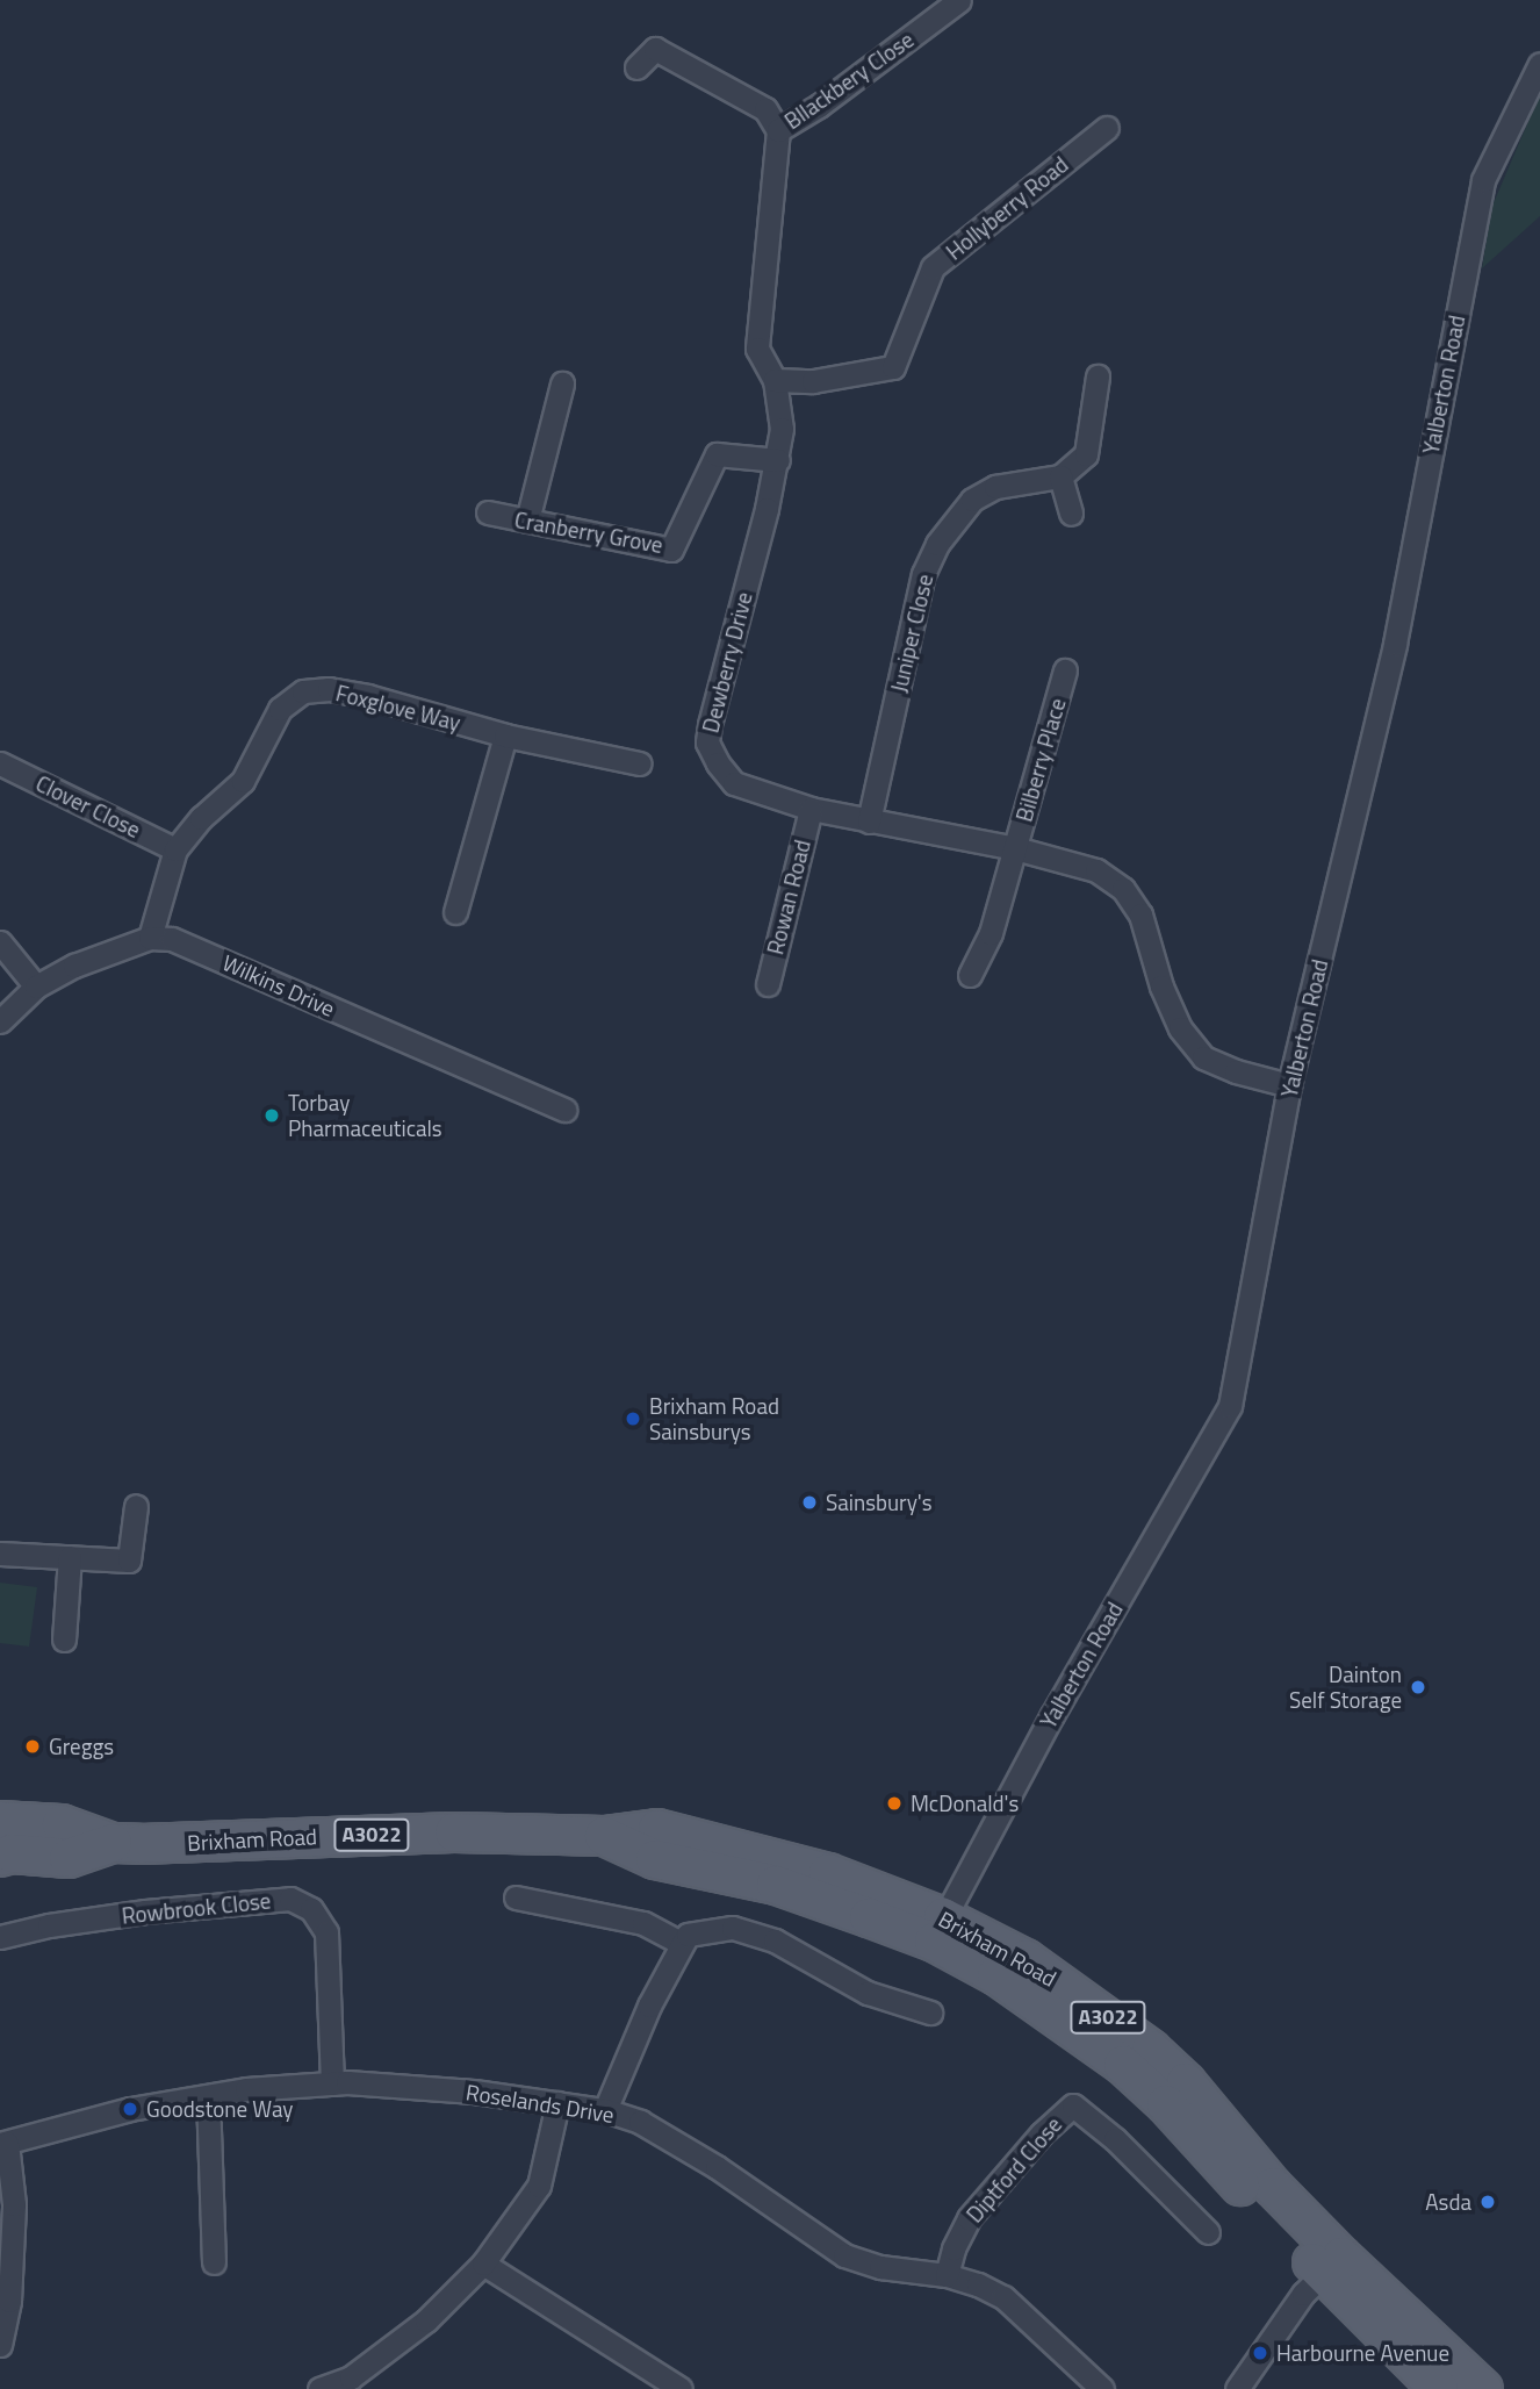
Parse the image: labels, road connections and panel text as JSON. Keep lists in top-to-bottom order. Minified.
{"streets":{"main road":["A3022","Brixham Road"],"street":["Bllackbery Close","Hollyberry Road","Yalberton Road","Cranberry Grove","Juniper Close","Dewberry Drive","Foxglove Way","Bilberry Place","Clover Close","Rowan Road","Wilkins Drive","Rowbrook Close","Roselands Drive","Diptford Close"]},"crossings":[["Bllackbery Close","Dewberry Drive"],["Hollyberry Road","Dewberry Drive"],["Yalberton Road","Dewberry Drive"],["Yalberton Road","Brixham Road"],["Cranberry Grove","Dewberry Drive"],["Juniper Close","Dewberry Drive"],["Dewberry Drive","Bilberry Place"],["Dewberry Drive","Rowan Road"],["Foxglove Way","Clover Close"],["Rowbrook Close","Roselands Drive"],["Roselands Drive","Diptford Close"]],"places":["Torbay Pharmaceuticals","Brixham Road Sainsburys","Sainsbury's","Dainton Self Storage","Greggs","McDonald's","Goodstone Way","Asda","Harbourne Avenue"]}
